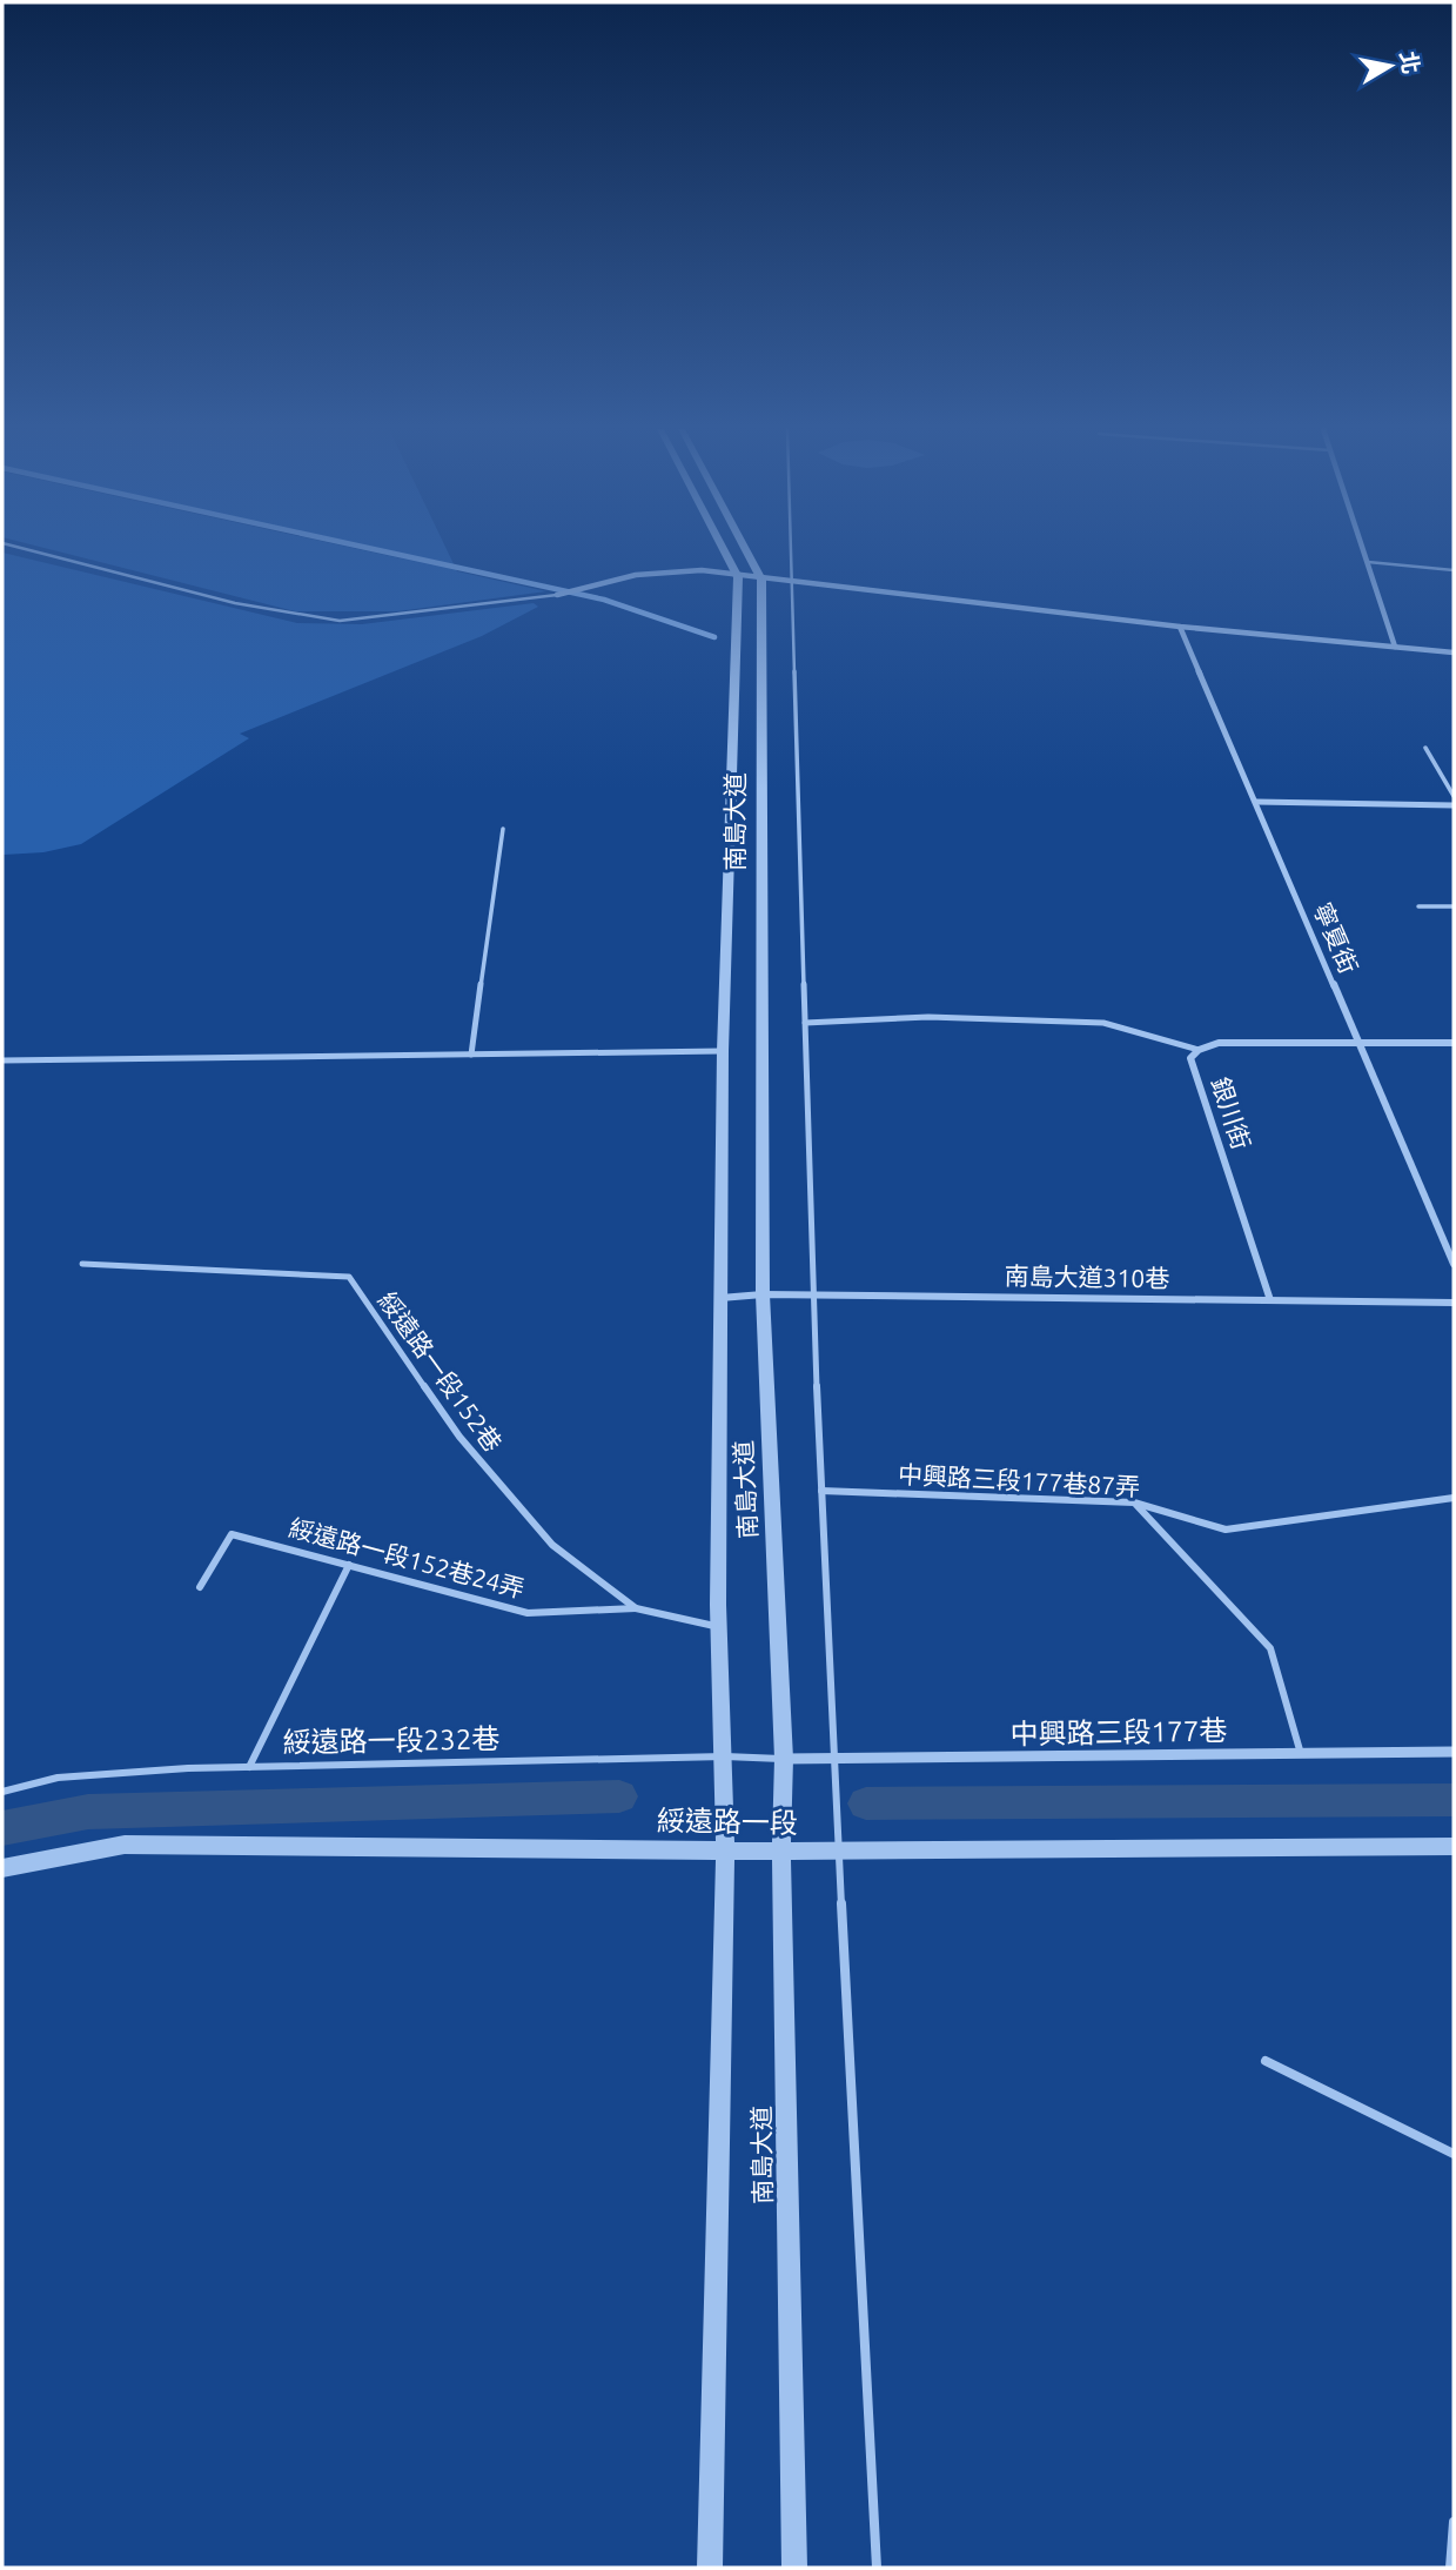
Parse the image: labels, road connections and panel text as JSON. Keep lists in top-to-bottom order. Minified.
{"streets":{"street":["南島大道","寧夏街","銀川街","南島大道310巷","中興路三段177巷","綏遠路一段"],"lane":["綏遠路一段152巷","中興路三段177巷87弄","綏遠路一段152巷24弄","綏遠路一段232巷"]},"crossings":[["南島大道","南島大道310巷"],["南島大道","綏遠路一段152巷"],["南島大道","中興路三段177巷"],["南島大道","綏遠路一段232巷"],["南島大道","綏遠路一段"],["寧夏街","銀川街"],["銀川街","南島大道310巷"],["綏遠路一段152巷","綏遠路一段152巷24弄"],["中興路三段177巷","綏遠路一段232巷"]],"north":"right"}
